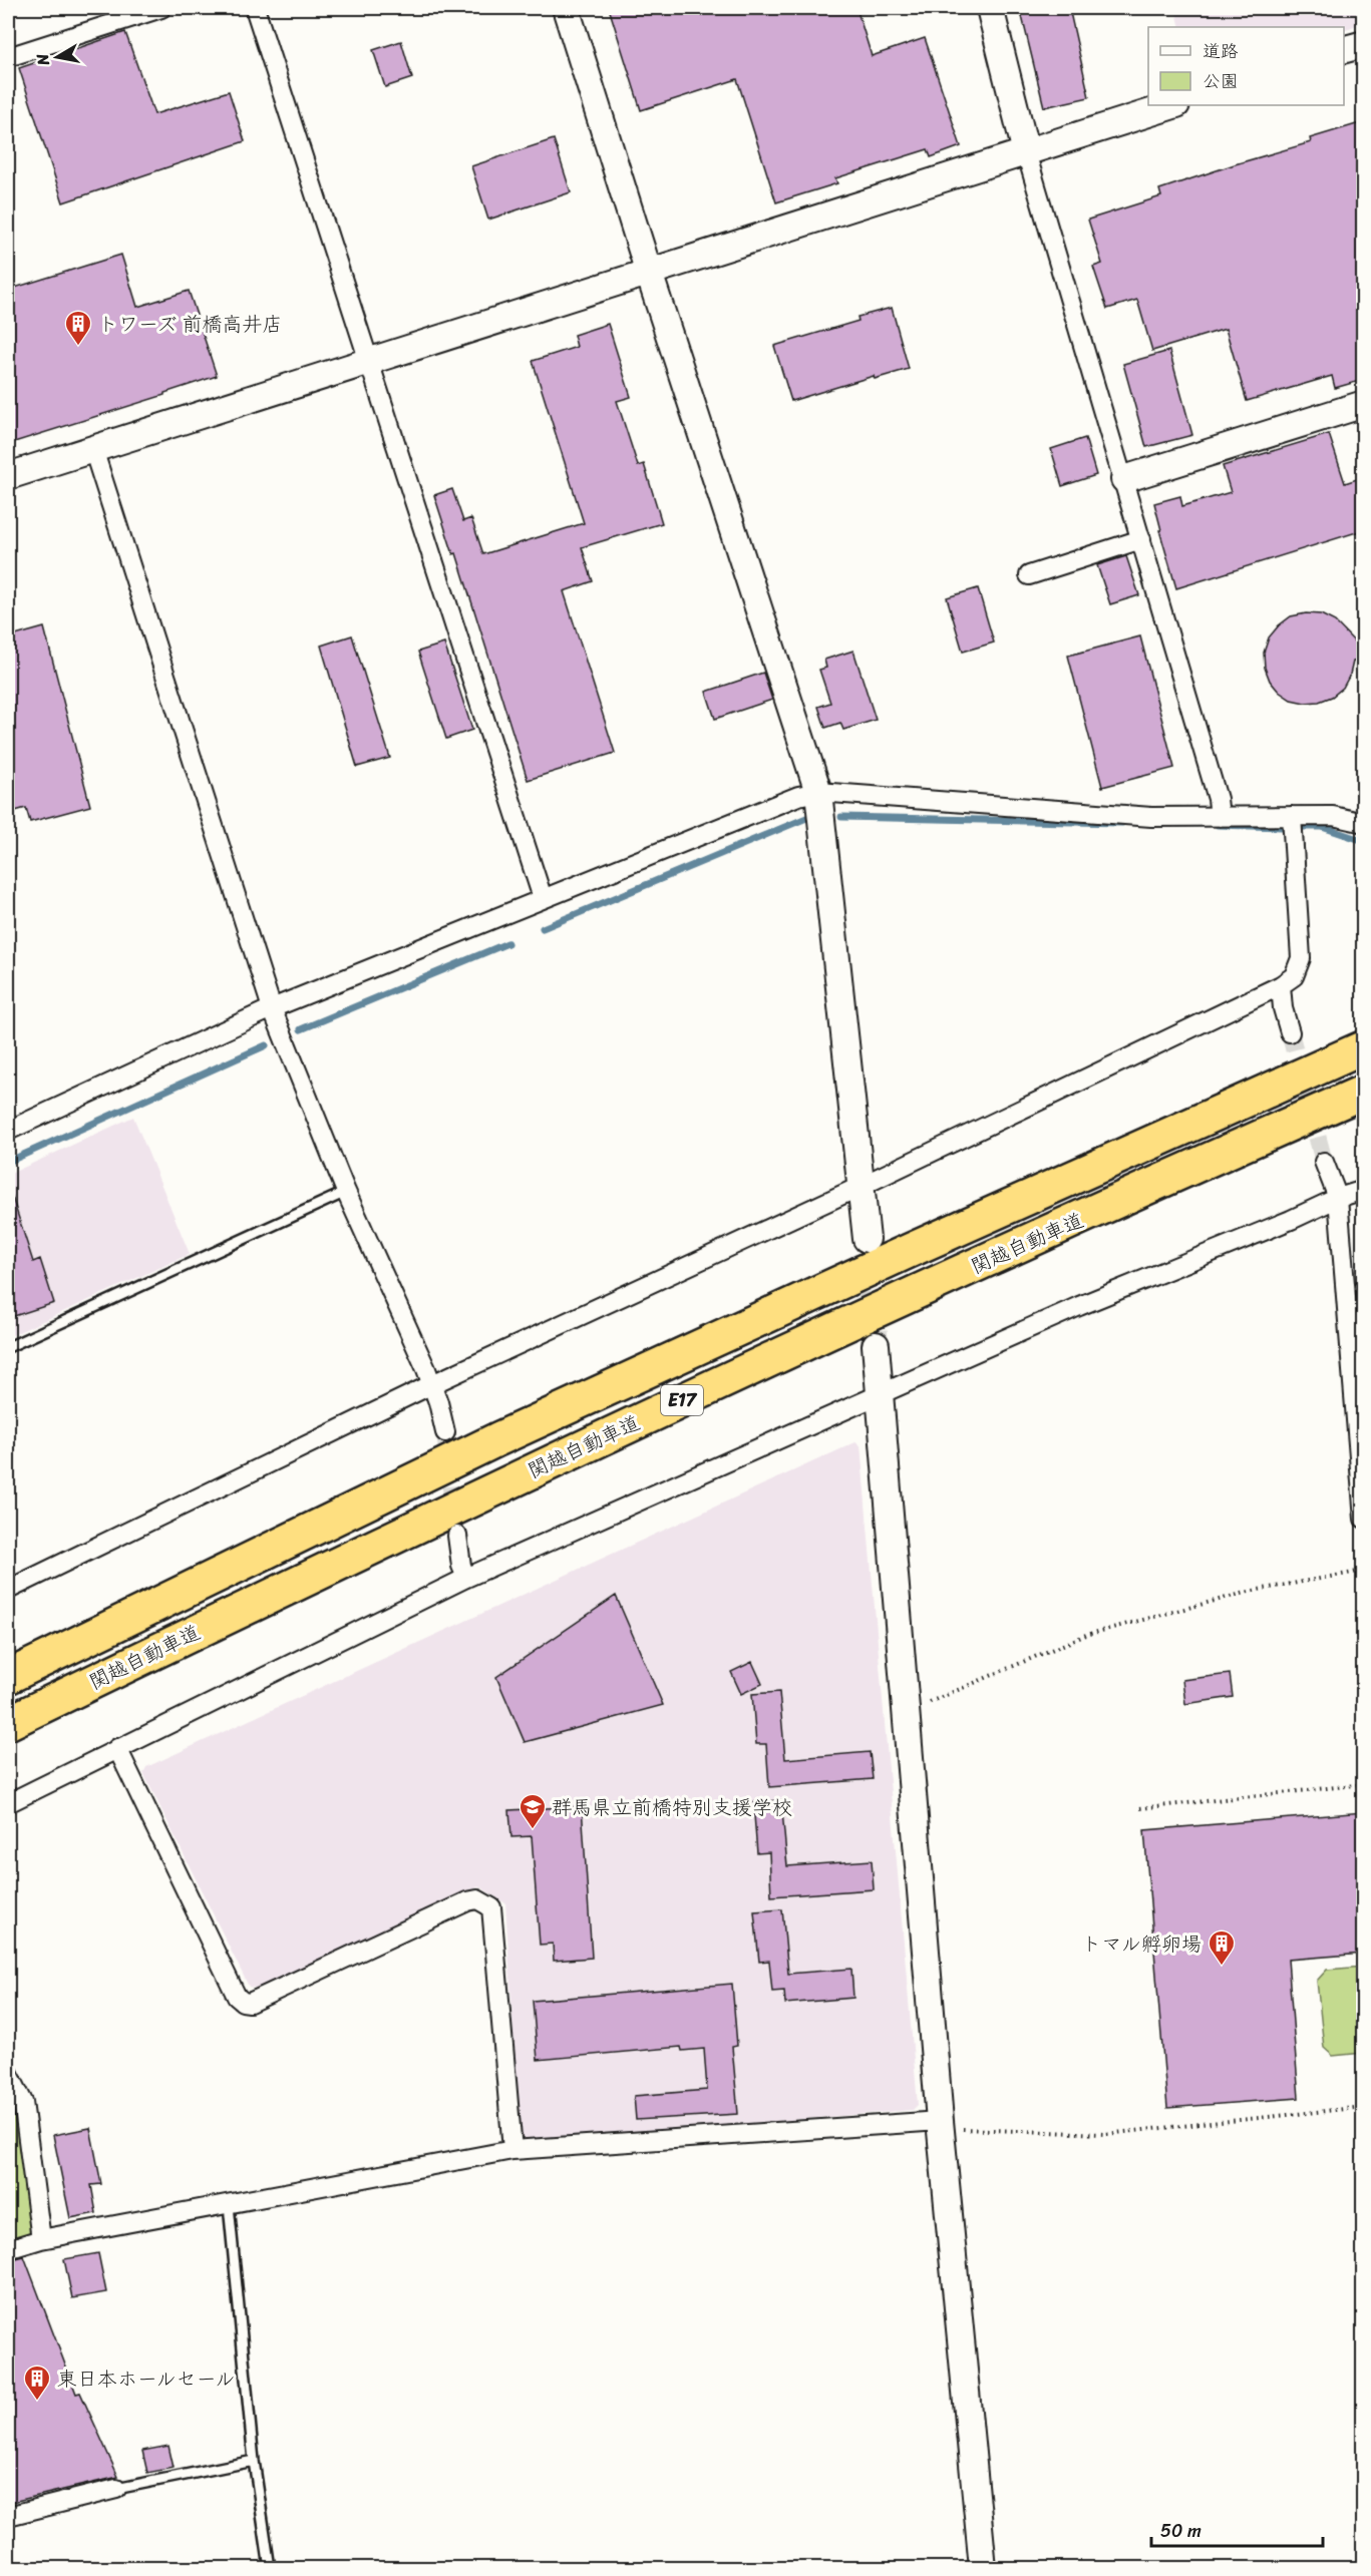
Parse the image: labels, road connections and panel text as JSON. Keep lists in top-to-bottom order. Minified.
{"streets":{"highway":["関越自動車道","E17"]},"places":{"building":["トワーズ 前橋高井店","トマル孵卵場","東日本ホールセール"],"school or university":["群馬県立前橋特別支援学校"]},"legend":["道路","公園"],"scale_bar":"50 m","north":"left"}
